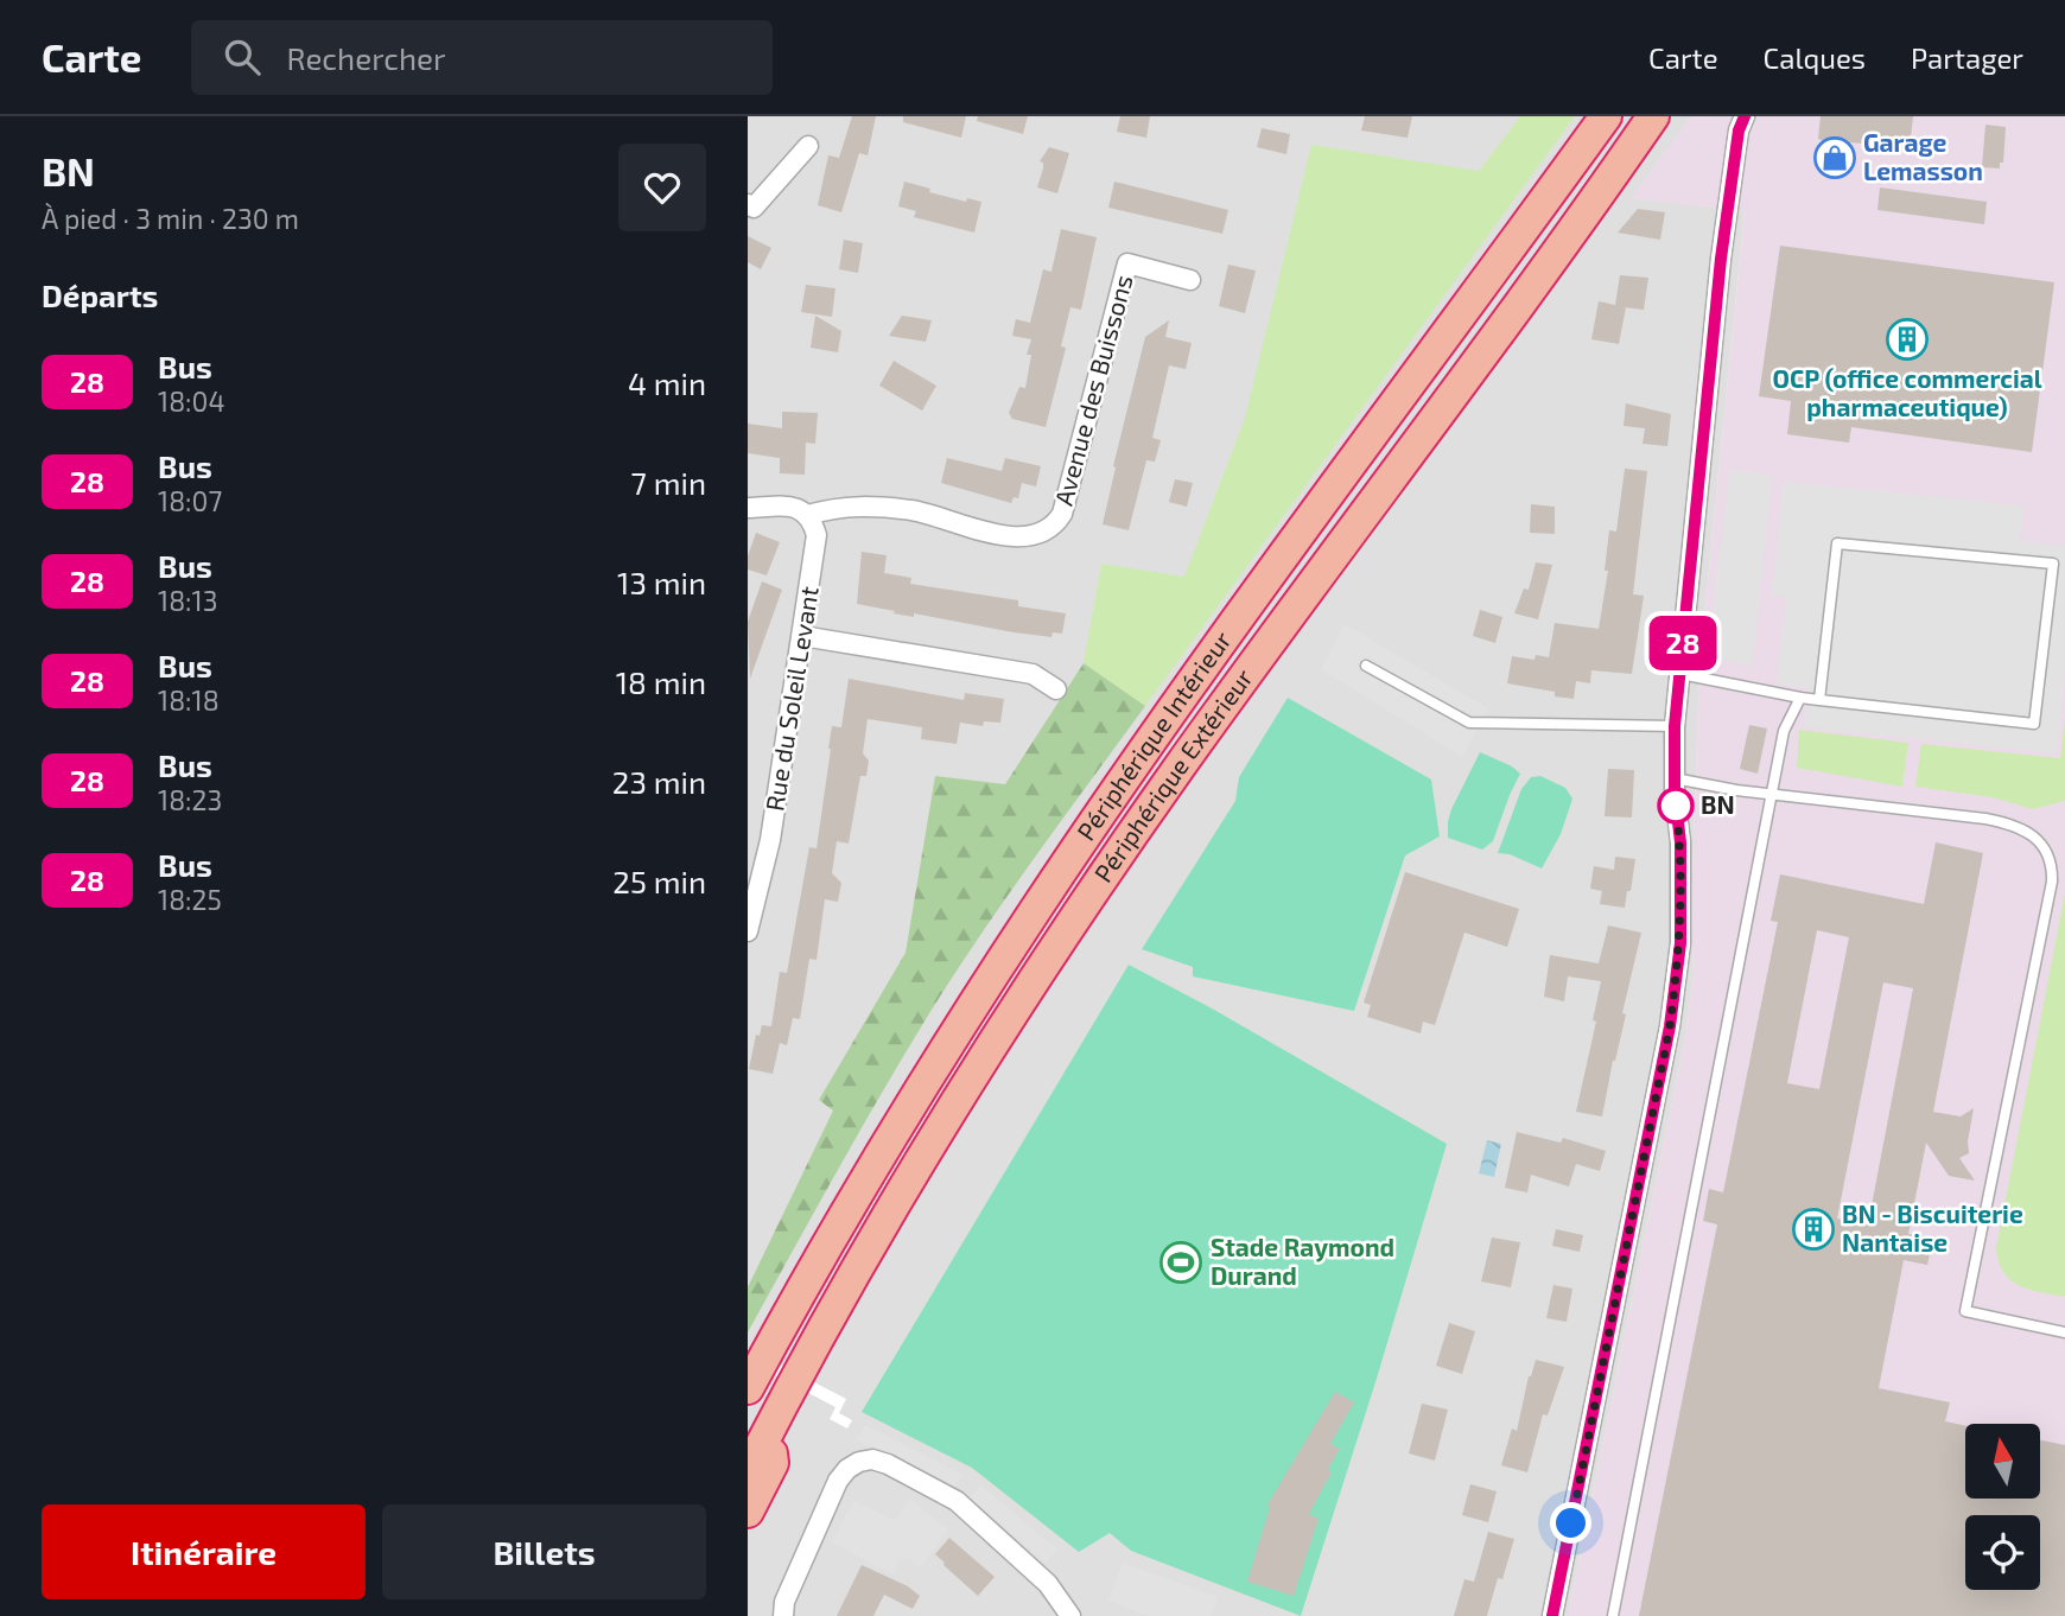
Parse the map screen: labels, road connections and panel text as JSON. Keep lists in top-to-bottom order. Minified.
{"streets":{"highway":["Périphérique Intérieur","Périphérique Extérieur"],"street":["Avenue des Buissons","Rue du Soleil Levant"]},"crossings":[["Avenue des Buissons","Rue du Soleil Levant"]],"places":{"shop":["Garage Lemasson"],"building":["OCP (office commercial pharmaceutique)","BN - Biscuiterie Nantaise"],"other":["BN"],"sports":["Stade Raymond Durand"]},"lines":["bus line 28"],"north":"top","page":{"header":"Carte","search":"Rechercher","nav":["Carte","Calques","Partager"],"heading":[["BN","À pied · 3 min · 230 m"],"Départs"],"on_map":"28","list":[{"mark":"28","name":"Bus","note":"18:04","value":"4 min"},{"mark":"28","name":"Bus","note":"18:07","value":"7 min"},{"mark":"28","name":"Bus","note":"18:13","value":"13 min"},{"mark":"28","name":"Bus","note":"18:18","value":"18 min"},{"mark":"28","name":"Bus","note":"18:23","value":"23 min"},{"mark":"28","name":"Bus","note":"18:25","value":"25 min"}],"buttons":["Itinéraire","Billets"]}}
